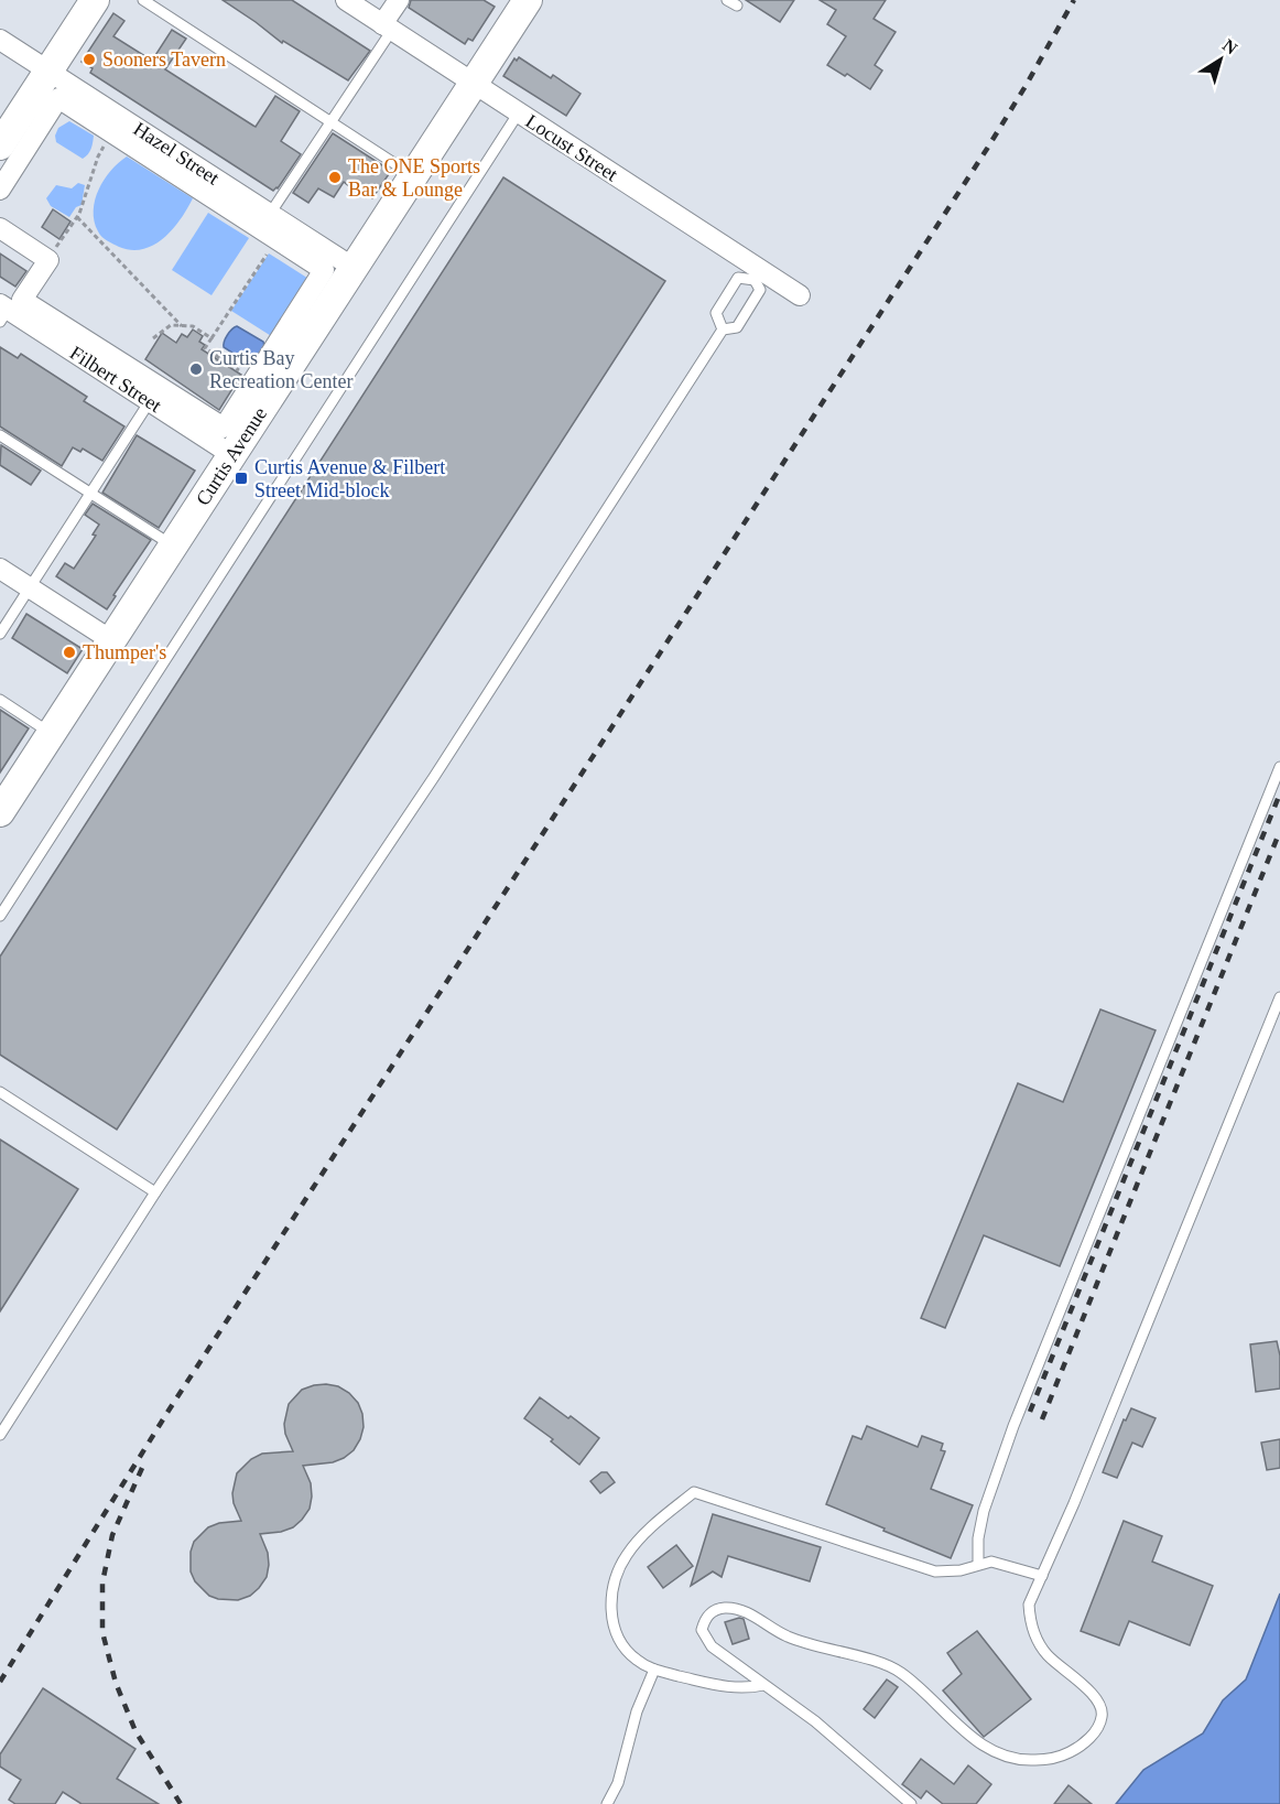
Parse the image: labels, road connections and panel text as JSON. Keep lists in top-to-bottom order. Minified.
{"streets":{"main road":["Curtis Avenue"],"street":["Locust Street","Hazel Street","Filbert Street"]},"crossings":[["Locust Street","Curtis Avenue"],["Hazel Street","Curtis Avenue"],["Filbert Street","Curtis Avenue"]],"places":{"other":["Sooners Tavern","The ONE Sports Bar & Lounge","Curtis Bay Recreation Center","Thumper's"],"transit":["Curtis Avenue & Filbert Street Mid-block"]},"north":"top right"}
